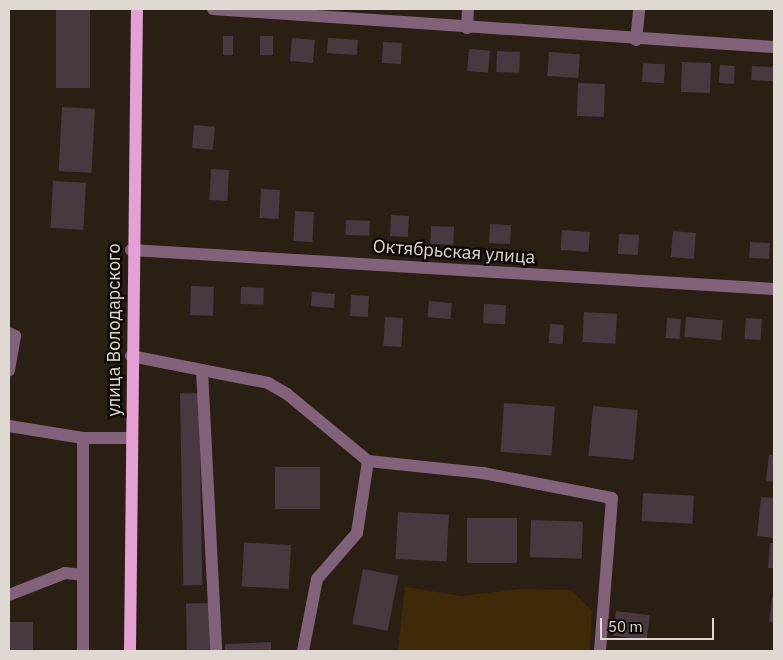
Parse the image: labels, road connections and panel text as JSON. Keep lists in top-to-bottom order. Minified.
{"streets":{"main road":["улица Володарского"],"street":["Октябрьская улица"]},"crossings":[["Октябрьская улица","улица Володарского"]],"scale_bar":"50 m"}
